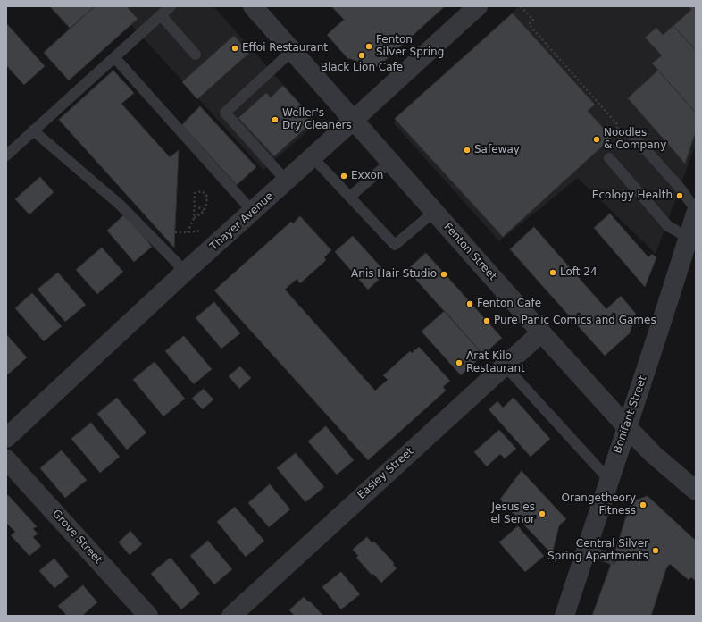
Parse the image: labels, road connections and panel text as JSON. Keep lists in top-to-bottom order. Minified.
{"streets":{"street":["Thayer Avenue","Fenton Street","Bonifant Street","Easley Street","Grove Street"]},"crossings":[["Thayer Avenue","Fenton Street"],["Fenton Street","Bonifant Street"],["Fenton Street","Easley Street"]],"places":["Fenton Silver Spring","Effoi Restaurant","Black Lion Cafe","Weller's Dry Cleaners","Noodles & Company","Safeway","Exxon","Ecology Health","Loft 24","Anis Hair Studio","Fenton Cafe","Pure Panic Comics and Games","Arat Kilo Restaurant","Orangetheory Fitness","Jesus es el Senor","Central Silver Spring Apartments"]}
